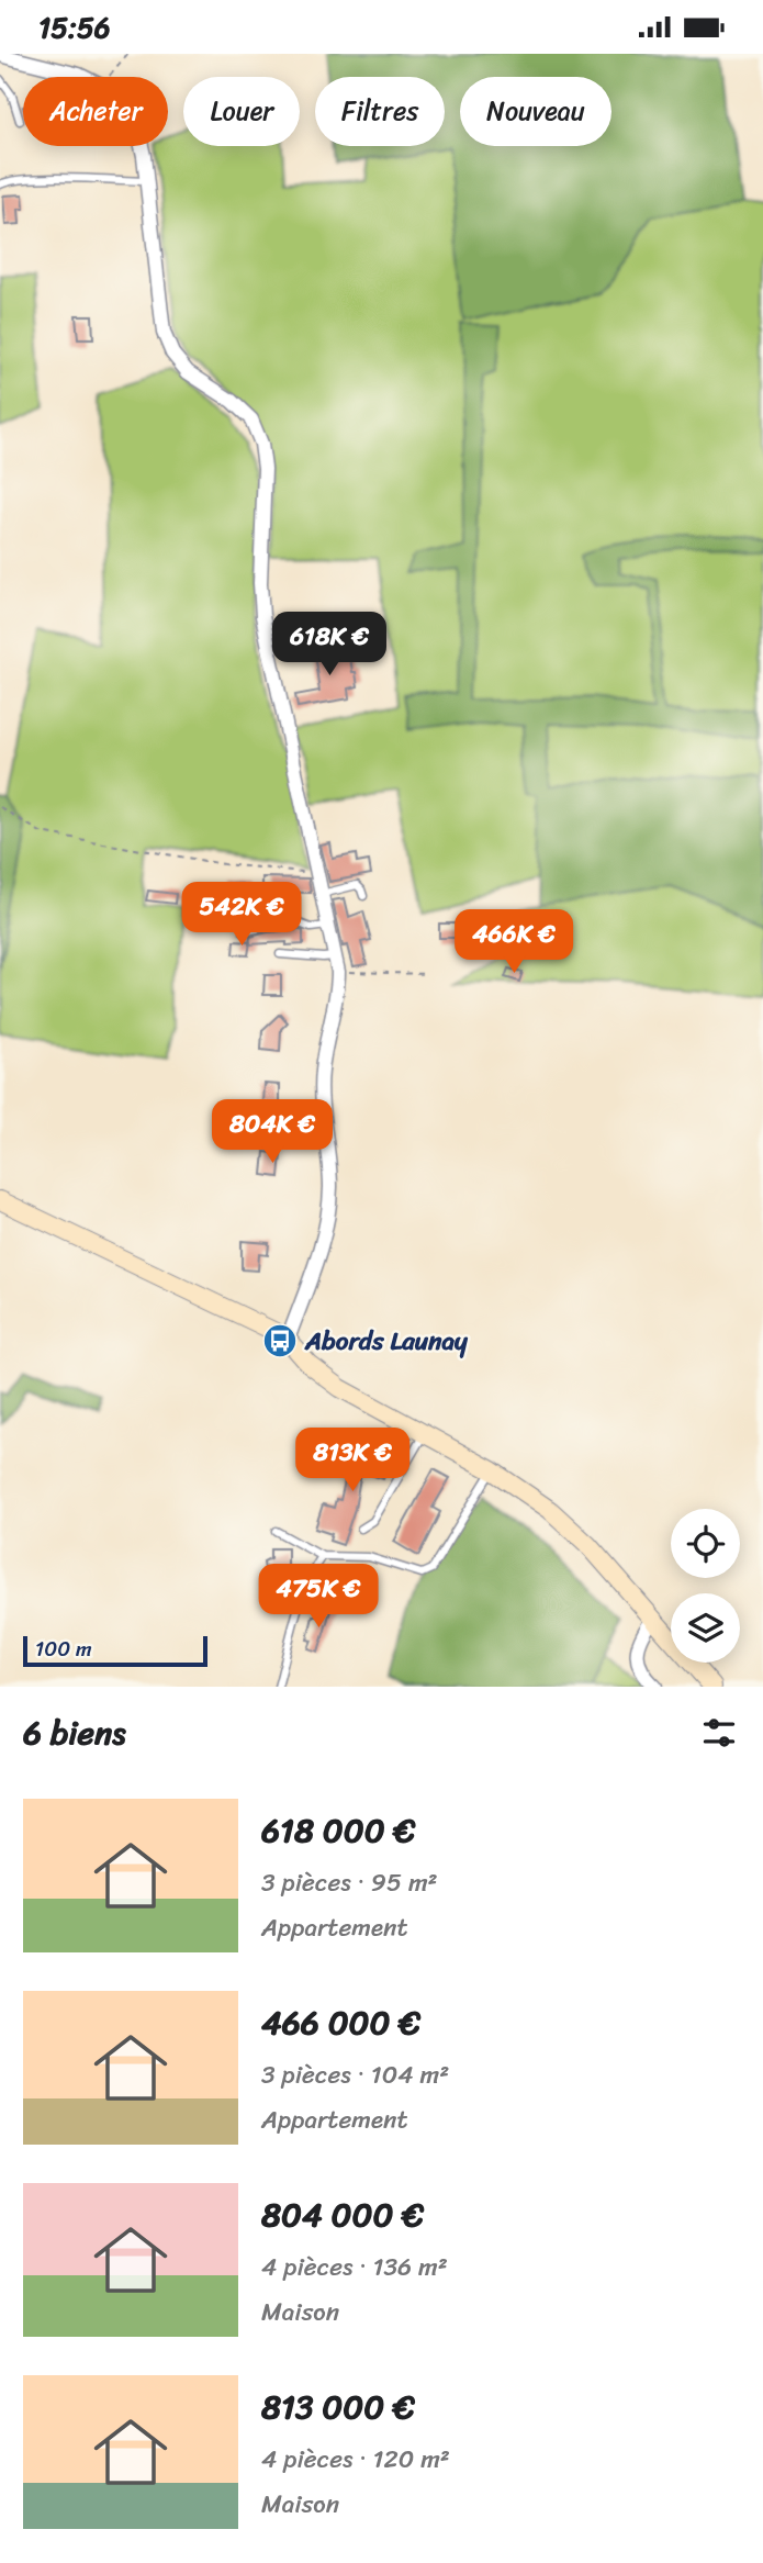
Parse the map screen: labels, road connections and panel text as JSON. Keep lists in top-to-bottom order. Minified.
{"places":{"bus stop":["Abords Launay"]},"scale_bar":"100 m","page":{"status":"15:56","chip":["Acheter","Louer","Filtres","Nouveau"],"price":["618K €","542K €","466K €","804K €","813K €","475K €"],"scale":"100 m","heading":"6 biens","list":[{"name":"618 000 €","note":"3 pièces · 95 m² · Appartement"},{"name":"466 000 €","note":"3 pièces · 104 m² · Appartement"},{"name":"804 000 €","note":"4 pièces · 136 m² · Maison"},{"name":"813 000 €","note":"4 pièces · 120 m² · Maison"}]}}
